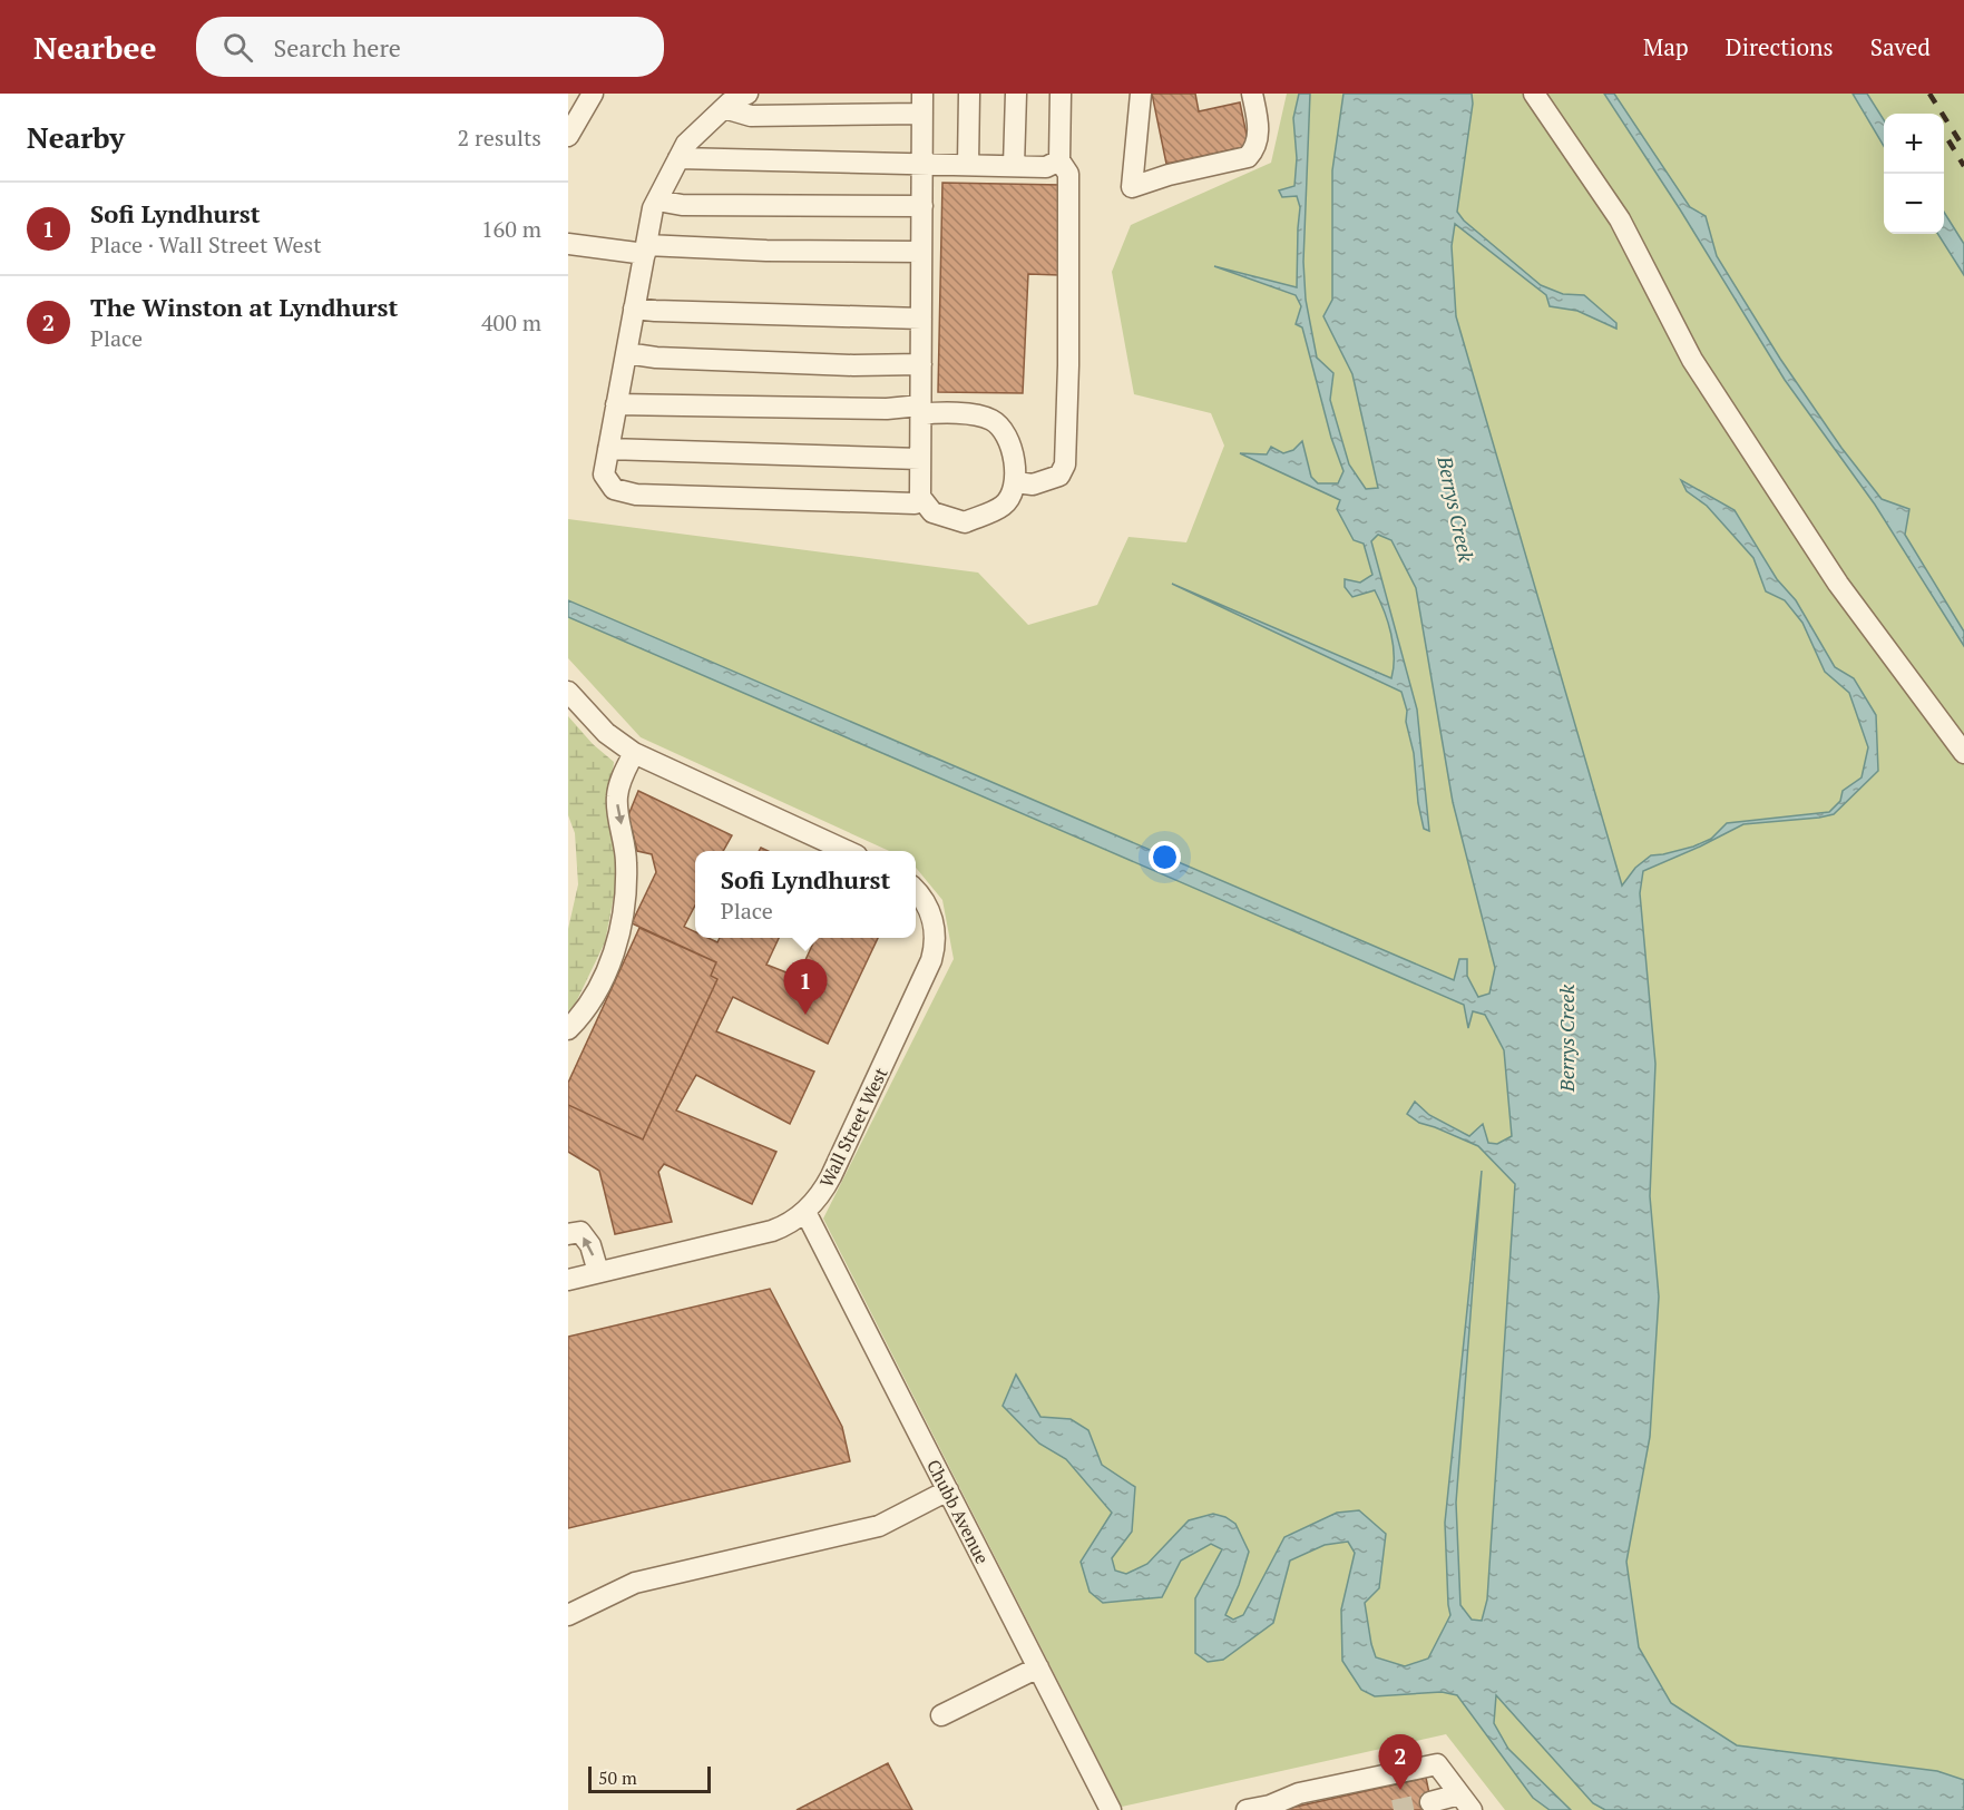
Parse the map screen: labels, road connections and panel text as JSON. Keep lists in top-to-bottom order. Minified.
{"streets":{"street":["Wall Street West","Chubb Avenue"]},"crossings":[["Wall Street West","Chubb Avenue"]],"water":["Berrys Creek"],"scale_bar":"50 m","page":{"header":"Nearbee","search":"Search here","nav":["Map","Directions","Saved"],"heading":["Nearby","2 results"],"map_buttons":["+","−"],"list":[{"mark":"1","name":"Sofi Lyndhurst","note":"Place · Wall Street West","value":"160 m"},{"mark":"2","name":"The Winston at Lyndhurst","note":"Place","value":"400 m"}],"popup":["Sofi Lyndhurst","Place"],"pins":["1","2"],"scale":"50 m"}}
